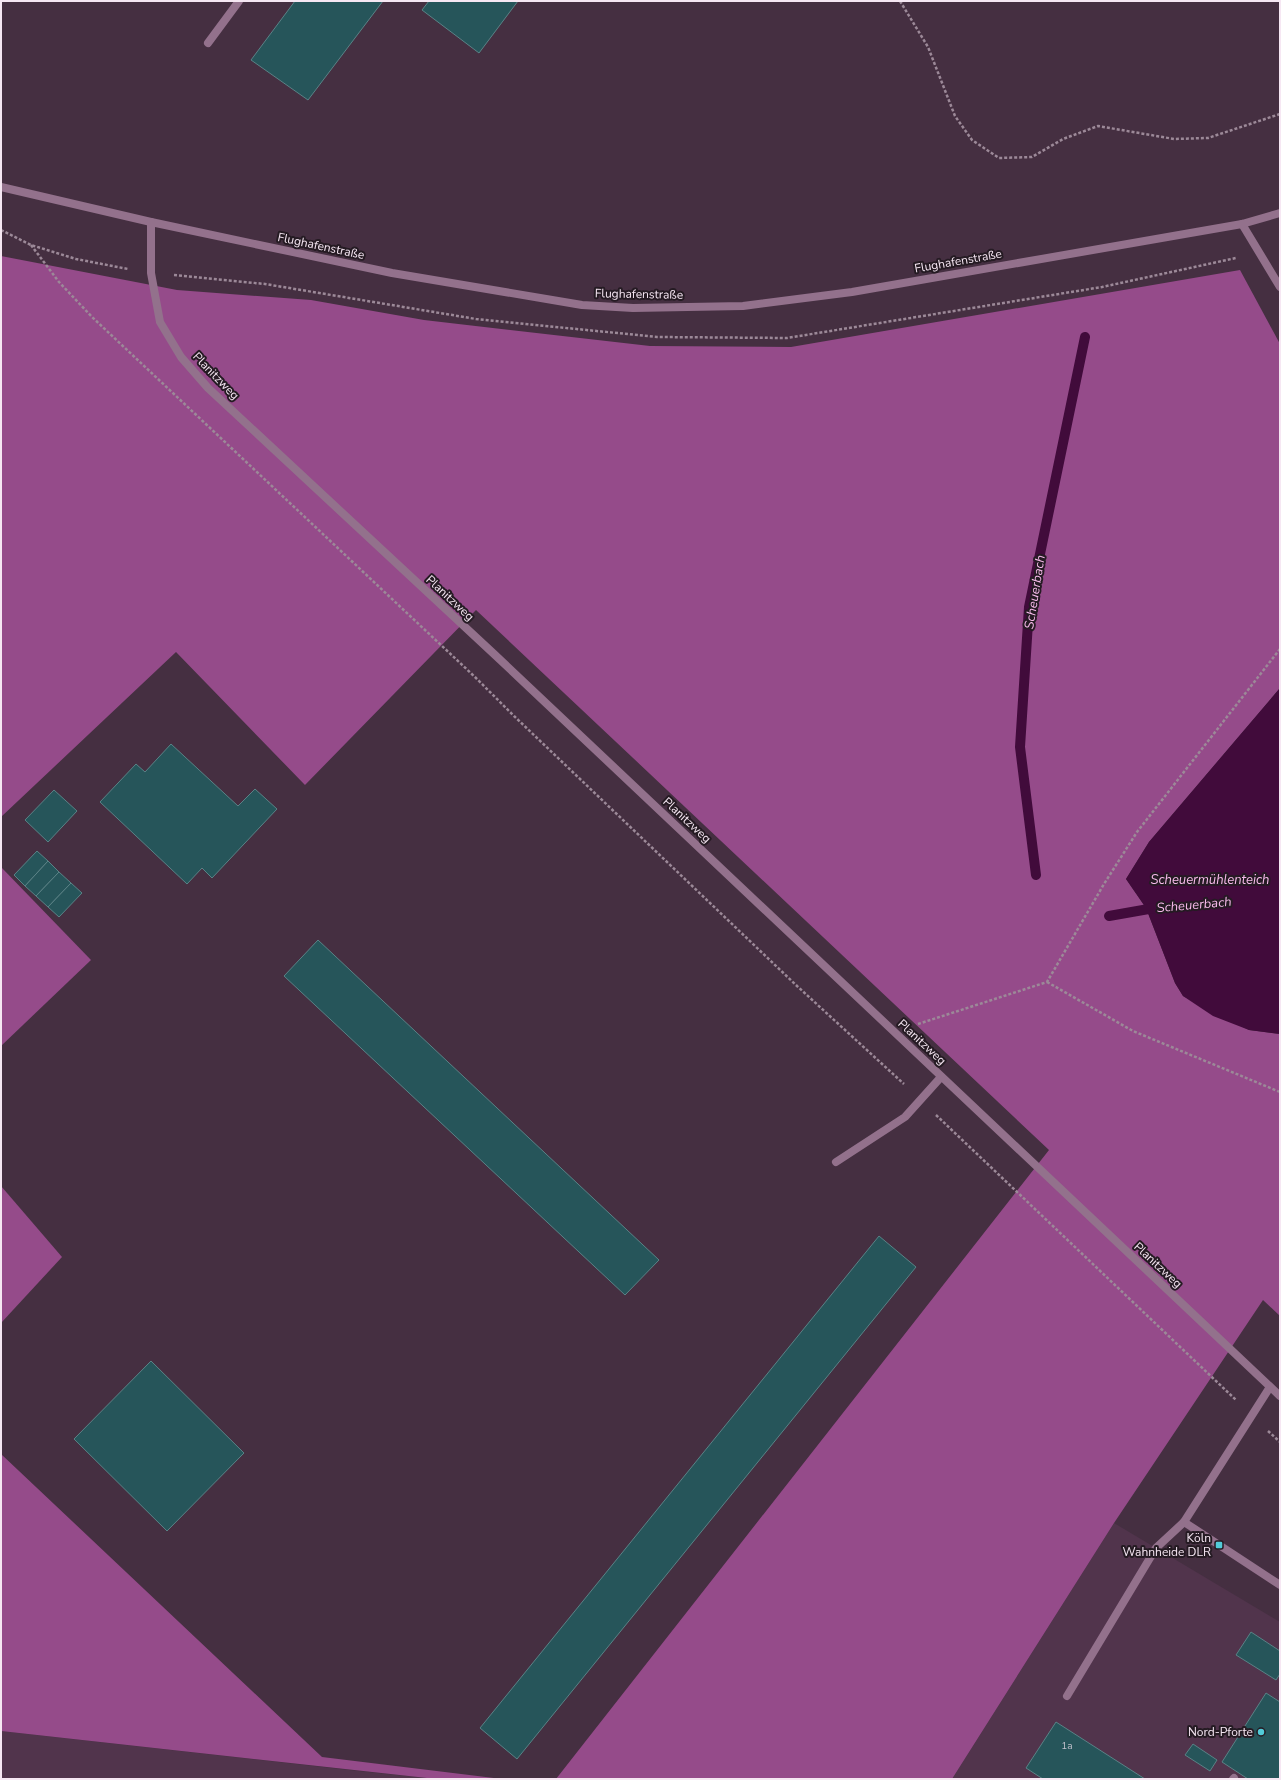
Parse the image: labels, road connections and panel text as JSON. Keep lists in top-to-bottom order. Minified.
{"streets":{"street":["Flughafenstraße","Planitzweg"]},"crossings":[["Flughafenstraße","Planitzweg"]],"water":["Scheuerbach","Scheuermühlenteich"],"places":{"transit":["Köln Wahnheide DLR"],"other":["Nord-Pforte"]},"house_numbers":["1a"]}
